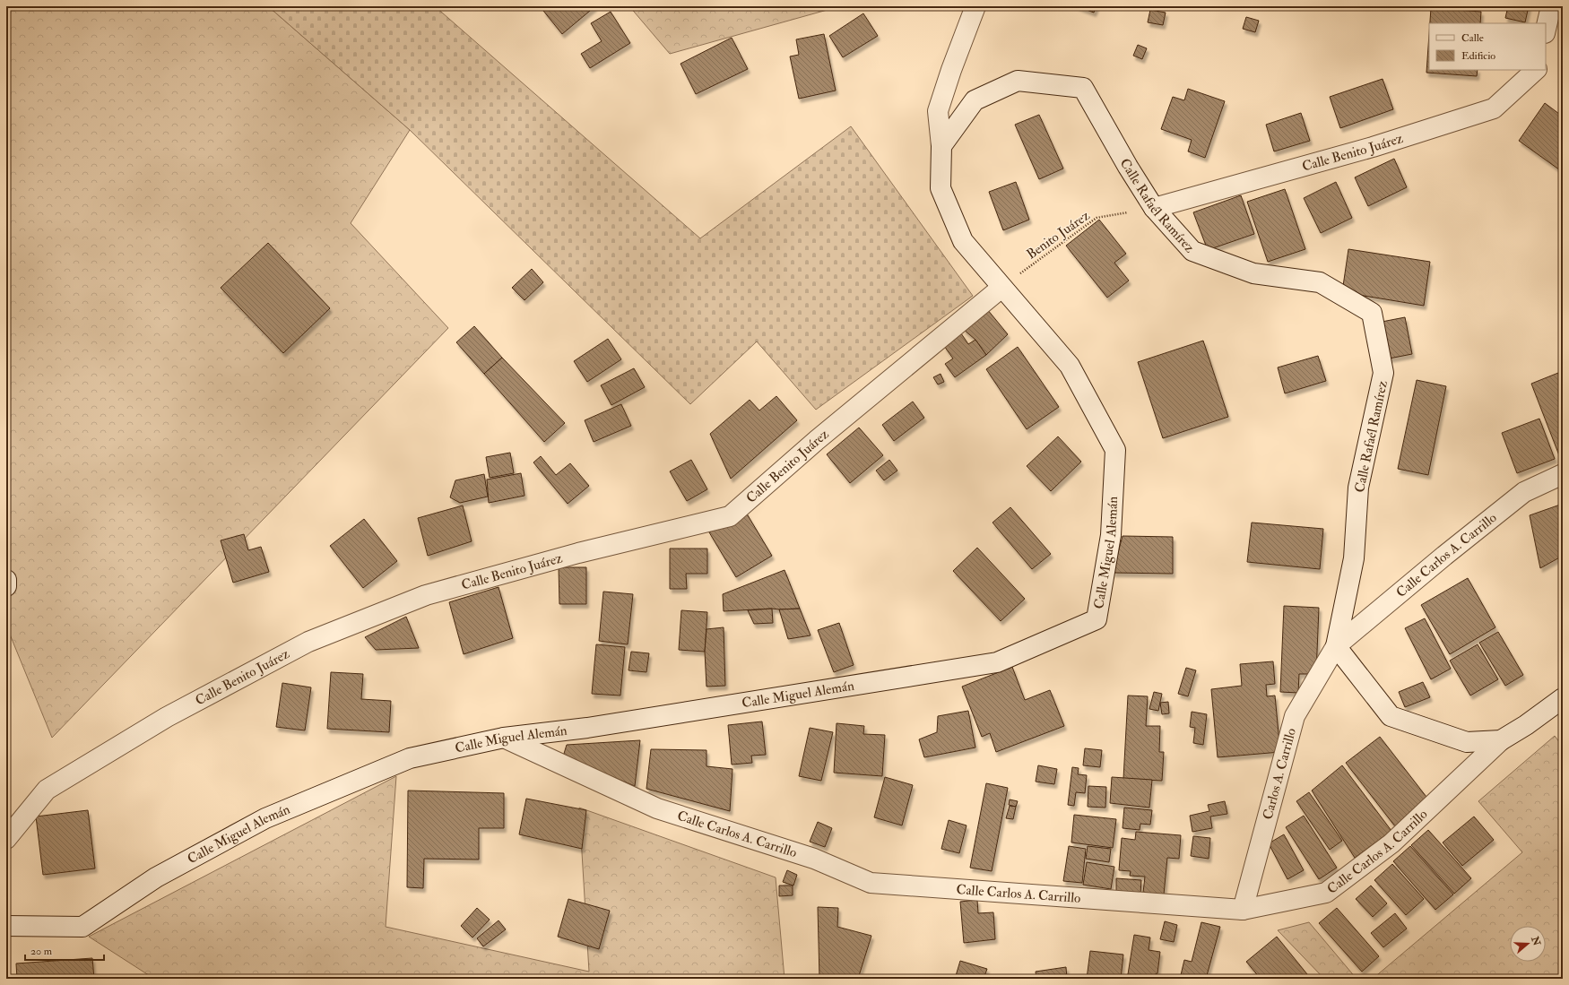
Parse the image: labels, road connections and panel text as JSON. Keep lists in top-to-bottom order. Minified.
{"streets":{"street":["Calle Benito Juárez","Calle Rafaél Ramírez","Calle Miguel Alemán","Calle Carlos A. Carrillo","Carlos A. Carrillo"],"path":["Benito Juárez"]},"crossings":[["Calle Benito Juárez","Calle Rafaél Ramírez"],["Calle Benito Juárez","Benito Juárez"],["Calle Benito Juárez","Calle Miguel Alemán"],["Calle Rafaél Ramírez","Benito Juárez"],["Calle Rafaél Ramírez","Calle Miguel Alemán"],["Calle Rafaél Ramírez","Calle Carlos A. Carrillo"],["Calle Rafaél Ramírez","Carlos A. Carrillo"],["Benito Juárez","Calle Miguel Alemán"],["Calle Miguel Alemán","Calle Carlos A. Carrillo"],["Calle Carlos A. Carrillo","Carlos A. Carrillo"]],"legend":["Calle","Edificio"],"scale_bar":"20 m","north":"right"}
